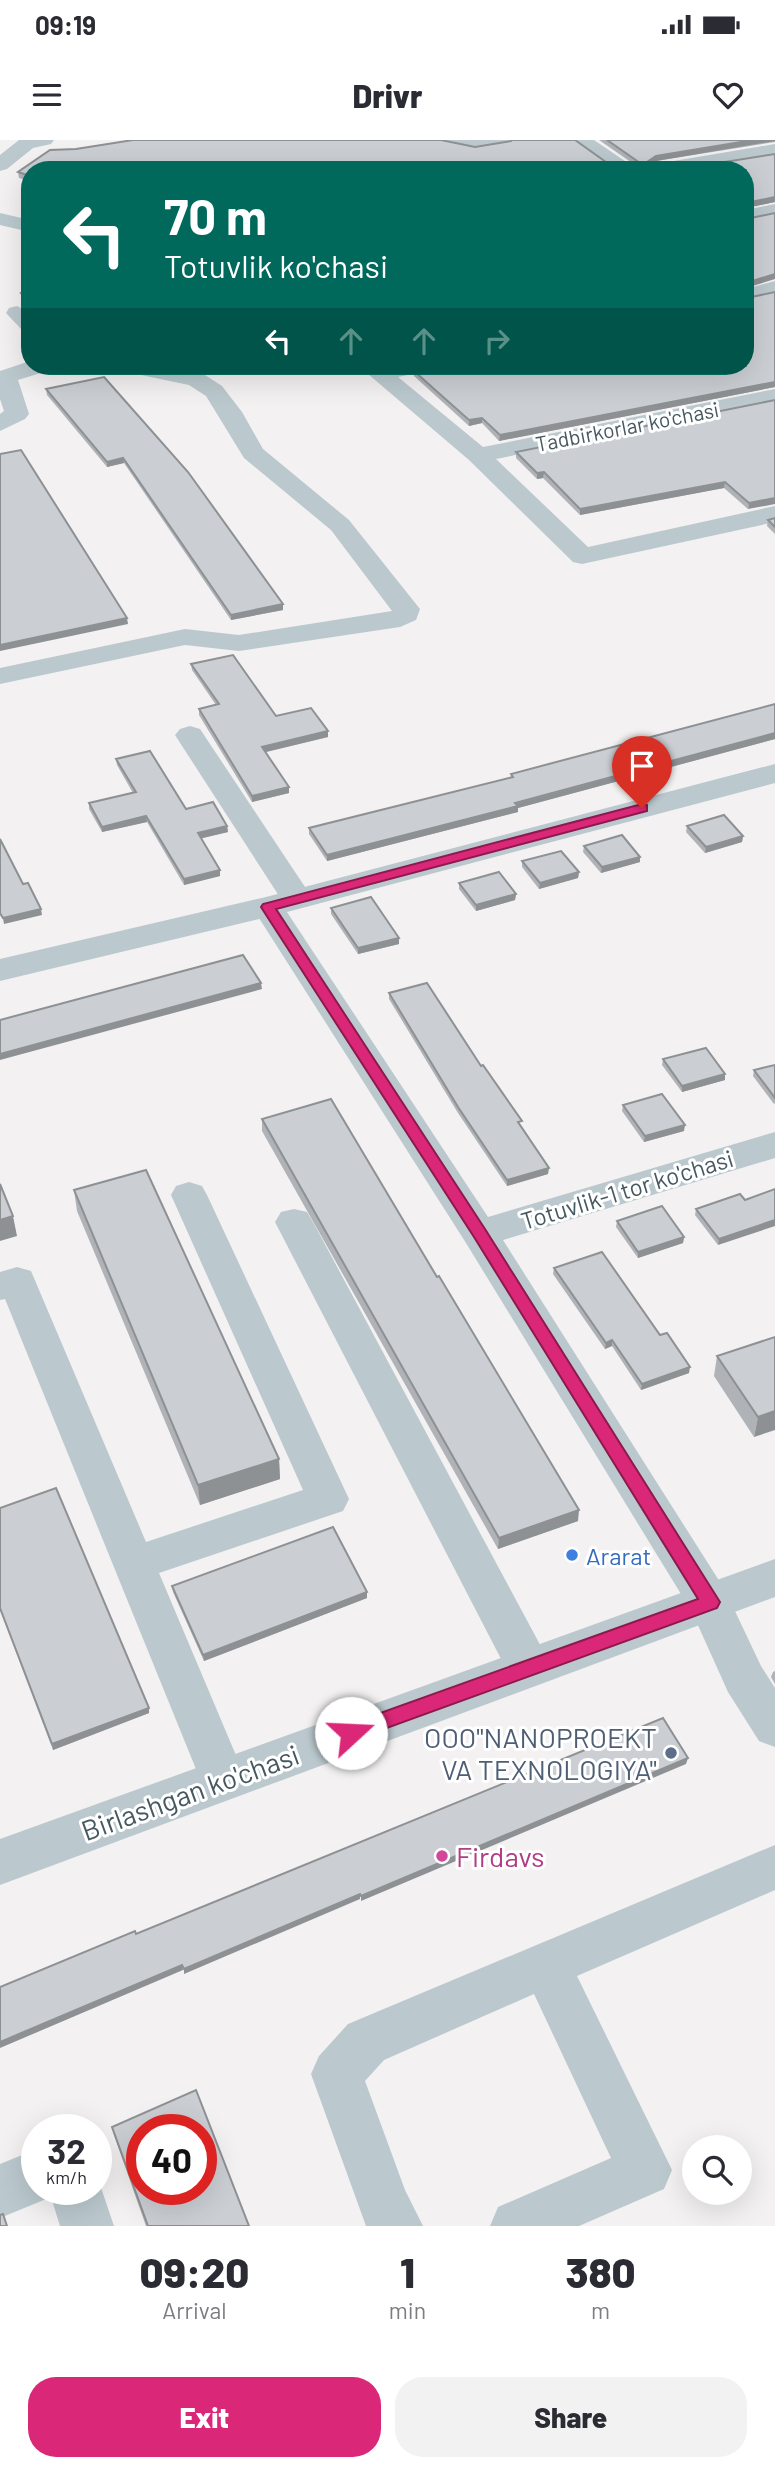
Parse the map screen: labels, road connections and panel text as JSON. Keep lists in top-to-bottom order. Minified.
{"streets":{"street":["Tadbirkorlar ko'chasi","Totuvlik-1 tor ko'chasi","Birlashgan ko'chasi"]},"places":["Ararat","OOO\"NANOPROEKT VA TEXNOLOGIYA\"","Firdavs"],"page":{"status":"09:19","header":"Drivr","turn":["70 m","Totuvlik ko'chasi"],"speed":"32 km/h","limit":"40","eta":["09:20","Arrival","1","min","380","m"],"buttons":["Exit","Share"]}}
